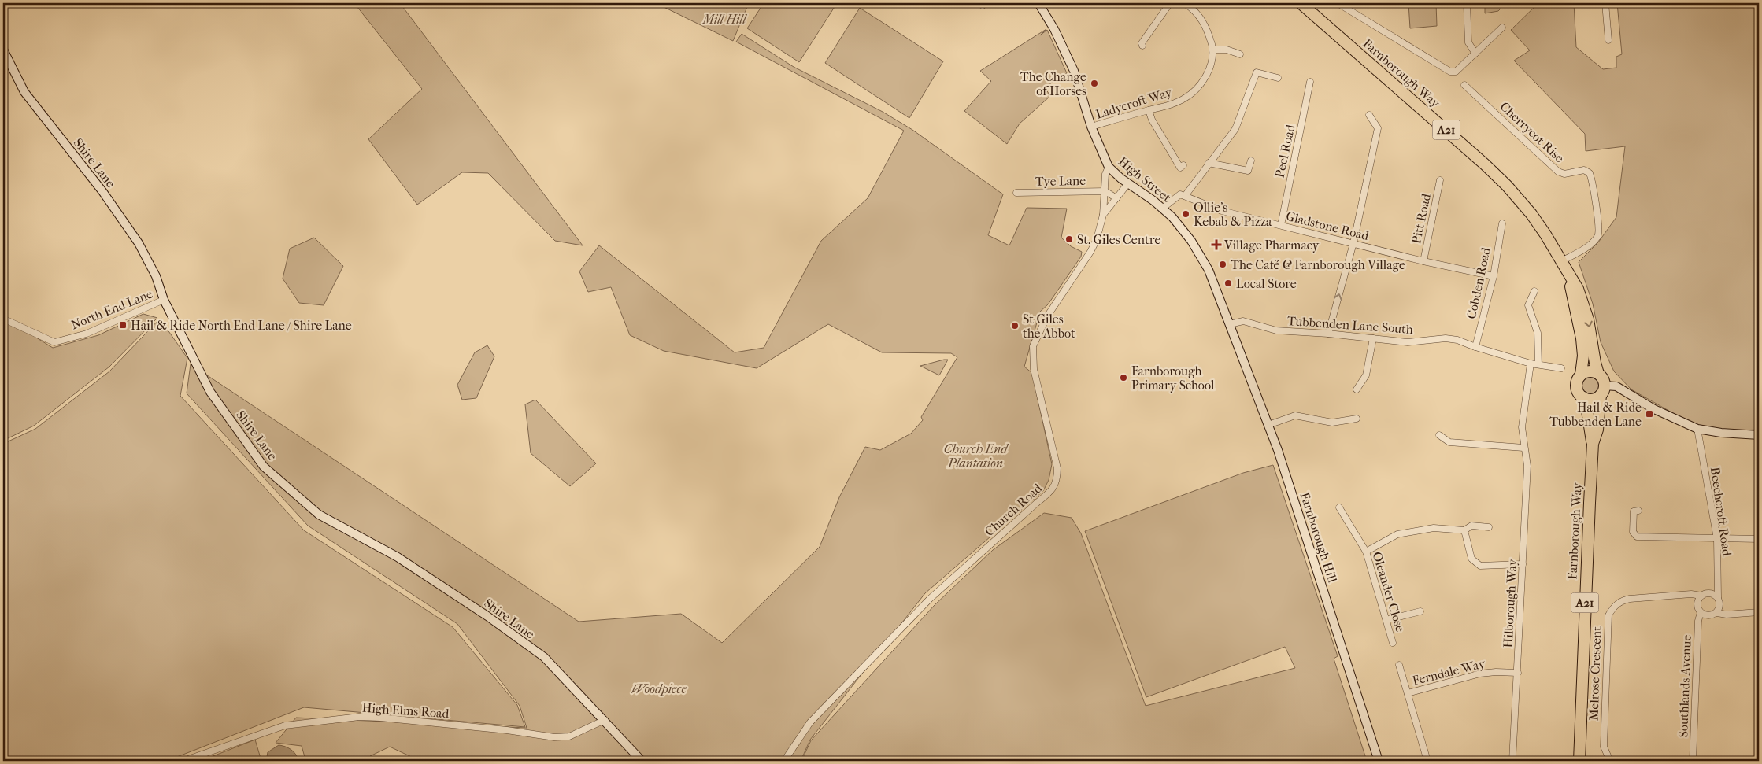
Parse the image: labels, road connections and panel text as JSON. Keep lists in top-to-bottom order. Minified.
{"streets":{"highway":["Farnborough Way","A21"],"street":["Ladycroft Way","Cherrycot Rise","Peel Road","Shire Lane","High Street","Tye Lane","Pitt Road","Gladstone Road","Cobden Road","North End Lane","Tubbenden Lane South","Church Road","Beechcroft Road","Farnborough Hill","Oleander Close","Hilborough Way","Ferndale Way","Melrose Crescent","Southlands Avenue","High Elms Road"]},"crossings":[["Farnborough Way","Cherrycot Rise"],["Ladycroft Way","High Street"],["Peel Road","Gladstone Road"],["Shire Lane","North End Lane"],["Shire Lane","High Elms Road"],["High Street","Tubbenden Lane South"],["High Street","Church Road"],["High Street","Farnborough Hill"],["Tye Lane","Church Road"],["Pitt Road","Gladstone Road"],["Gladstone Road","Cobden Road"],["Cobden Road","Tubbenden Lane South"],["Tubbenden Lane South","Farnborough Hill"],["Tubbenden Lane South","Hilborough Way"],["Beechcroft Road","Melrose Crescent"],["Beechcroft Road","Southlands Avenue"],["Hilborough Way","Ferndale Way"],["Melrose Crescent","Southlands Avenue"]],"parks":["Mill Hill","Church End Plantation","Woodpiece"],"places":{"other":["The Change of Horses","Ollie's Kebab & Pizza","St. Giles Centre","The Café @ Farnborough Village","Local Store","St Giles the Abbot","Farnborough Primary School"],"health":["Village Pharmacy"],"transit":["Hail & Ride North End Lane / Shire Lane","Hail & Ride Tubbenden Lane"]}}
